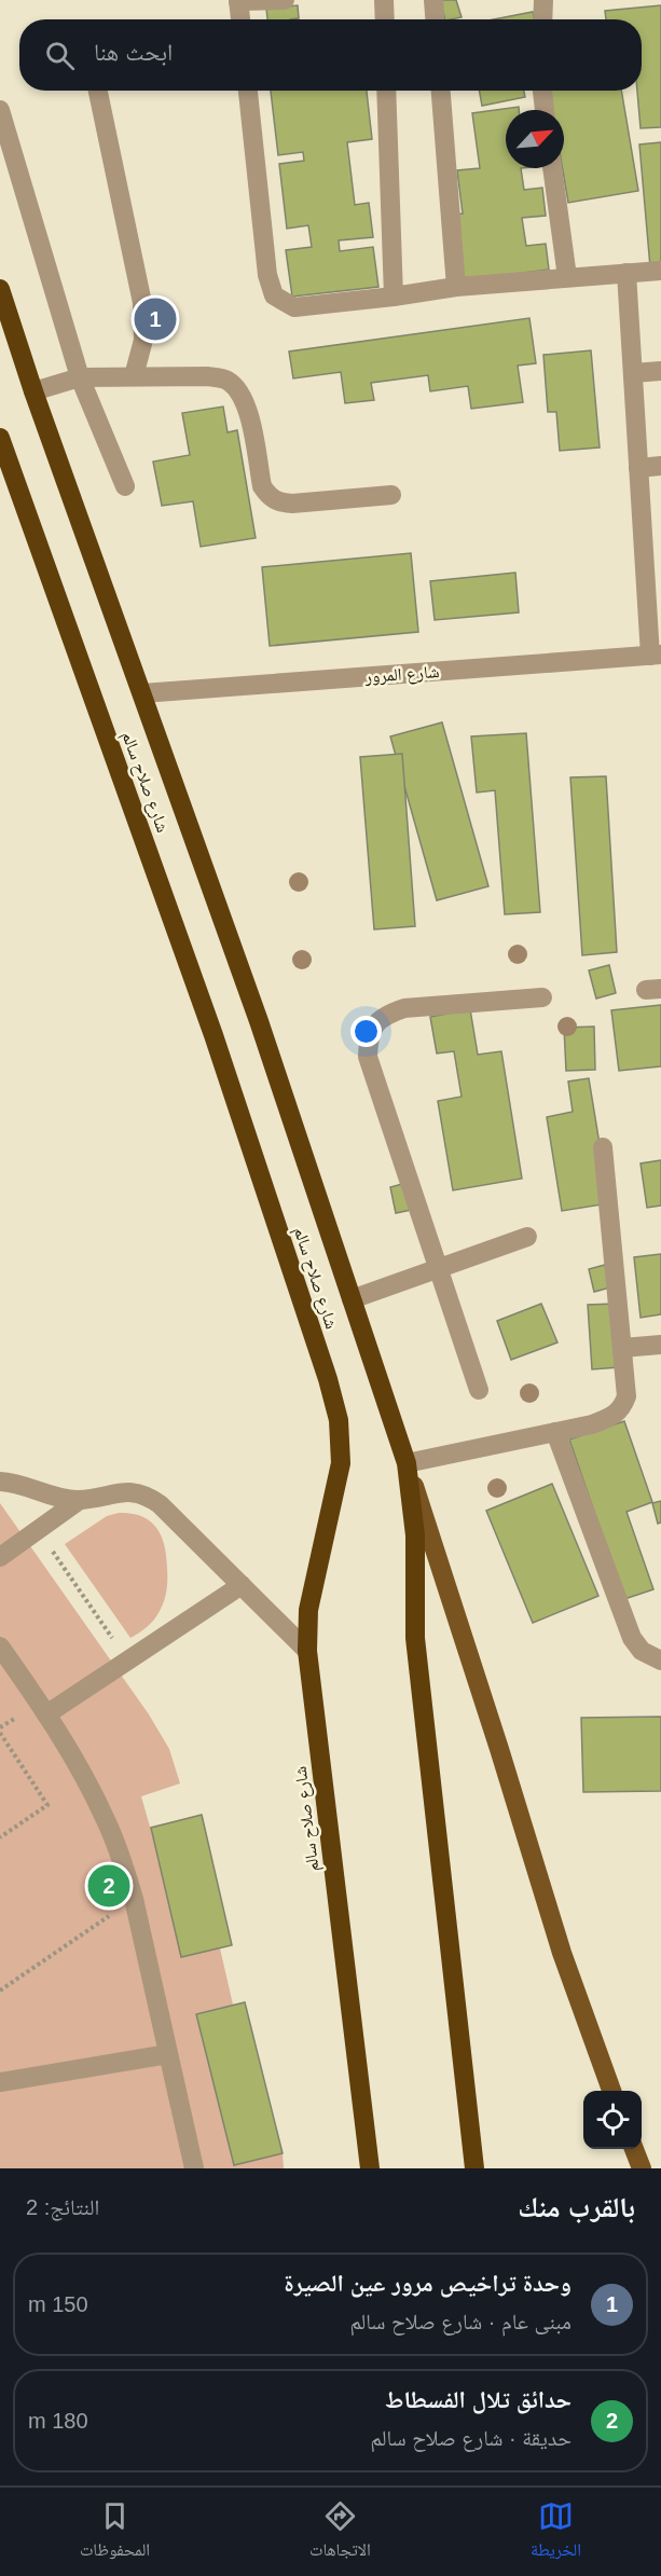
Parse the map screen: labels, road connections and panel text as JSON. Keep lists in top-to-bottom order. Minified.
{"streets":{"highway":["شارع صلاح سالم"],"street":["شارع المرور"]},"crossings":[["شارع المرور","شارع صلاح سالم"]],"north":"top right","page":{"search":"ابحث هنا","pins":["1","2"],"heading":["بالقرب منك","النتائج: 2"],"list":[{"mark":"1","name":"وحدة تراخيص مرور عين الصيرة","note":"مبنى عام · شارع صلاح سالم","value":"150 m"},{"mark":"2","name":"حدائق تلال الفسطاط","note":"حديقة · شارع صلاح سالم","value":"180 m"}],"nav":["الخريطة","الاتجاهات","المحفوظات"]}}
